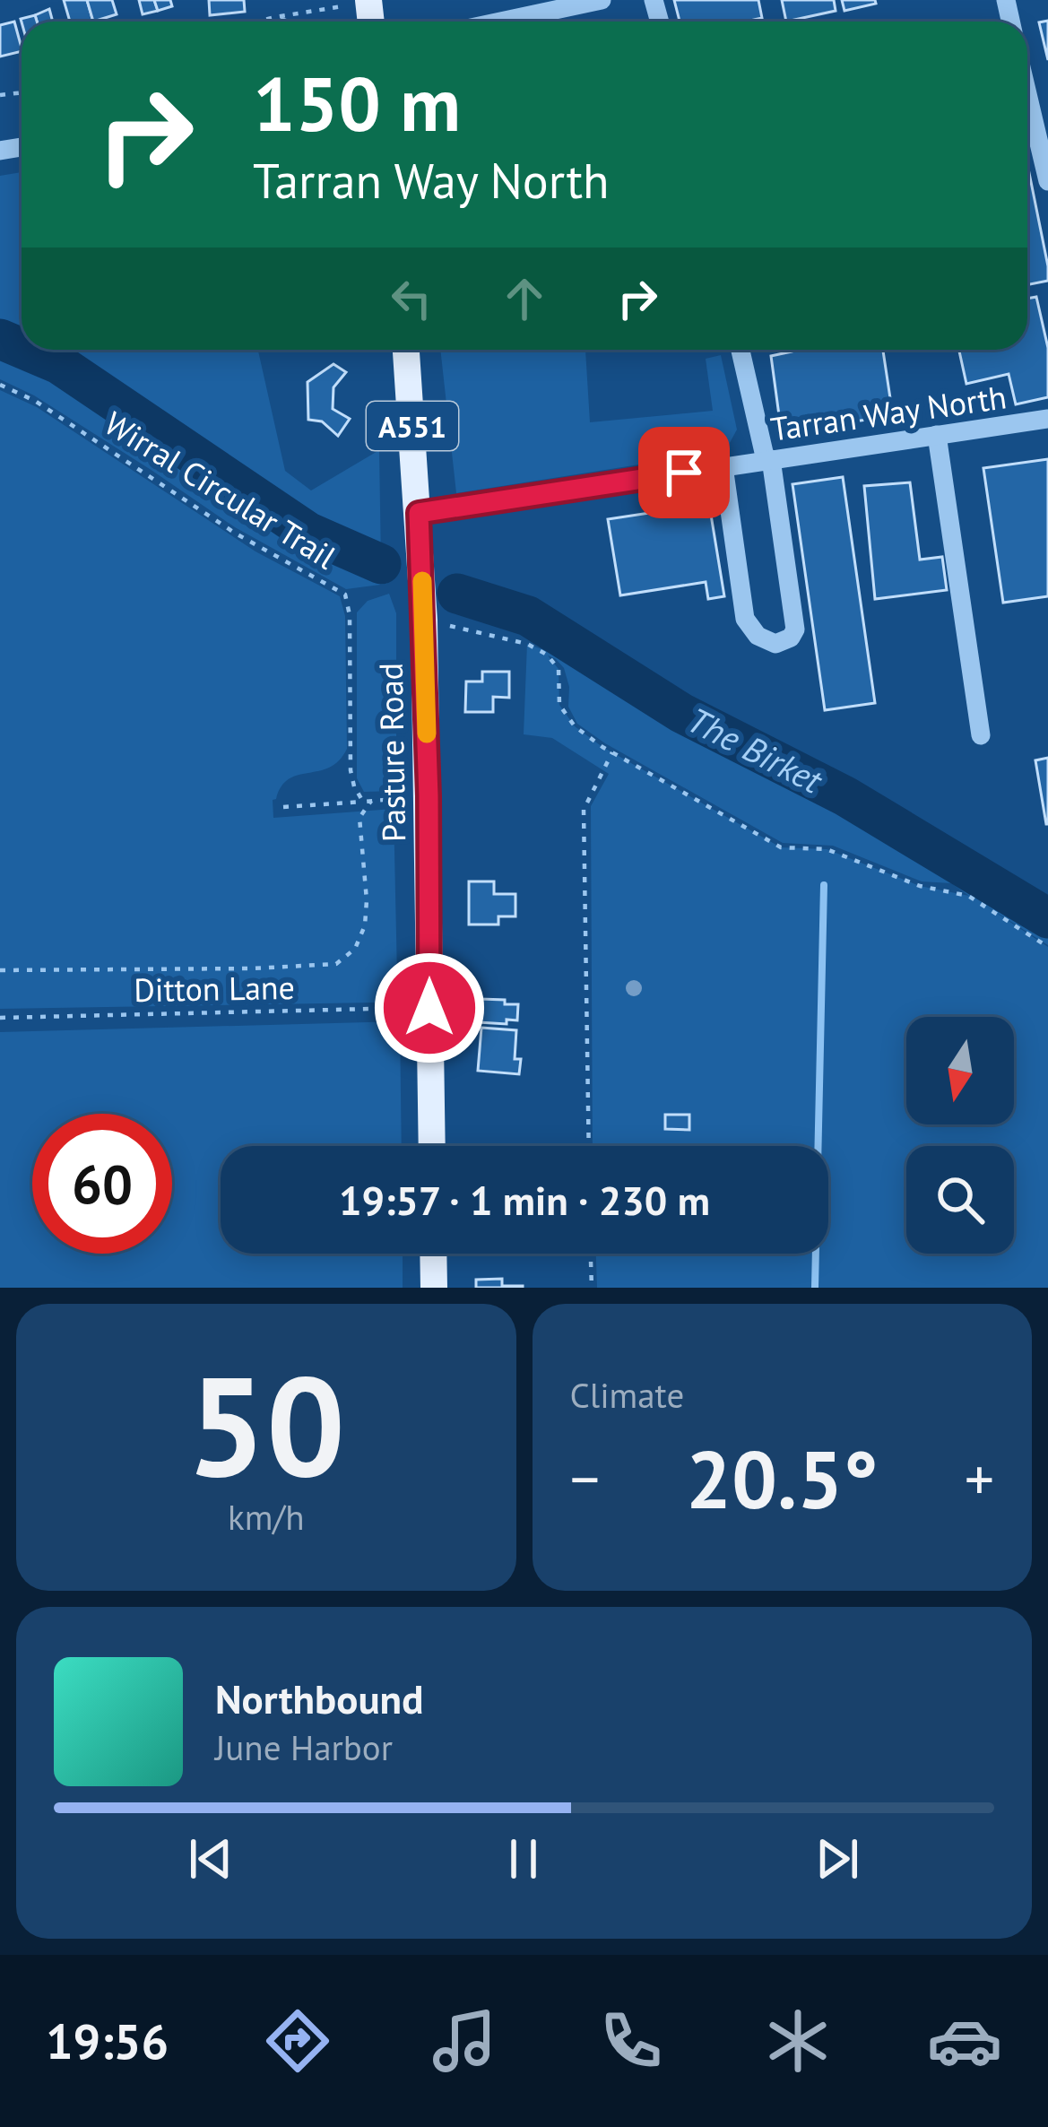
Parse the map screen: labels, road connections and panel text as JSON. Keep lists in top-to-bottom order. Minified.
{"streets":{"main road":["A551","Pasture Road"],"lane":["Tarran Way North"],"path":["Wirral Circular Trail","Ditton Lane"]},"crossings":[["Tarran Way North","Pasture Road"],["Pasture Road","Ditton Lane"]],"water":["The Birket"],"north":"bottom","page":{"turn":["150 m","Tarran Way North"],"limit":"60","trip":"19:57 · 1 min · 230 m","tile":[["50","km/h"],"Climate"],"heat":["−","20.5°","+"],"song":["Northbound","June Harbor"],"tabs":"19:56"}}
